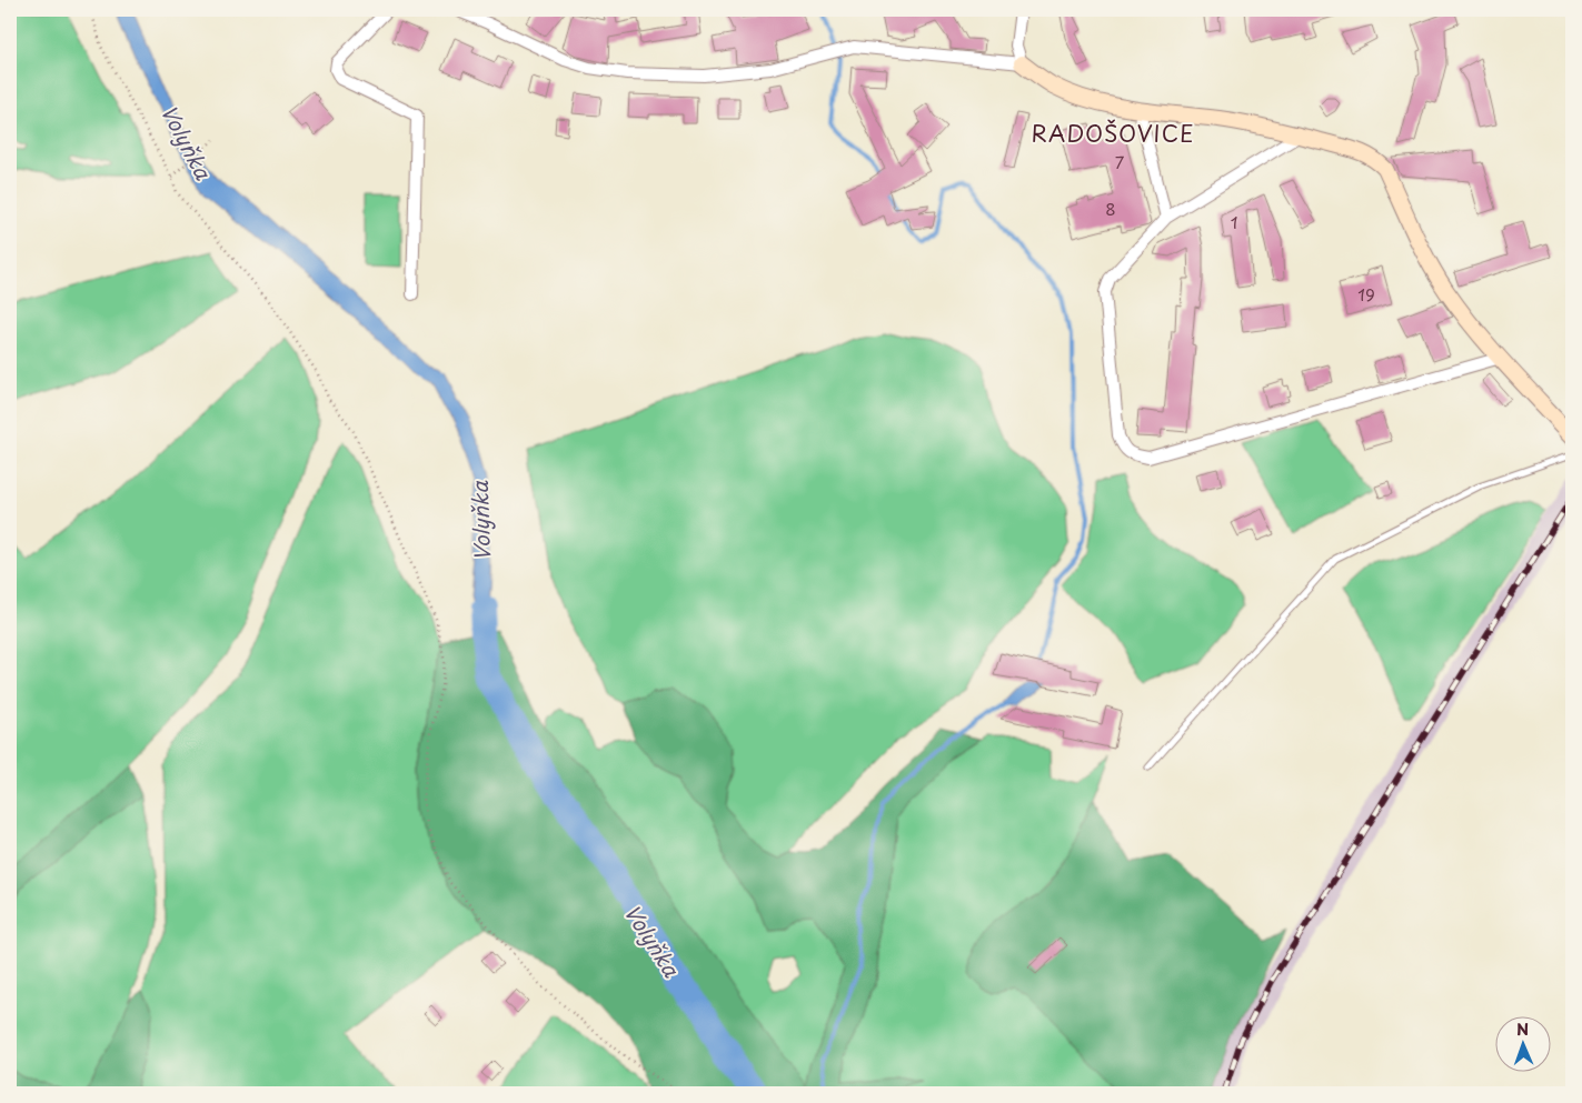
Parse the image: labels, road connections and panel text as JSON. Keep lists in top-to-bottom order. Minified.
{"districts":["RADOŠOVICE"],"water":["Volyňka"],"house_numbers":["7","8","1","19"],"north":"top"}
